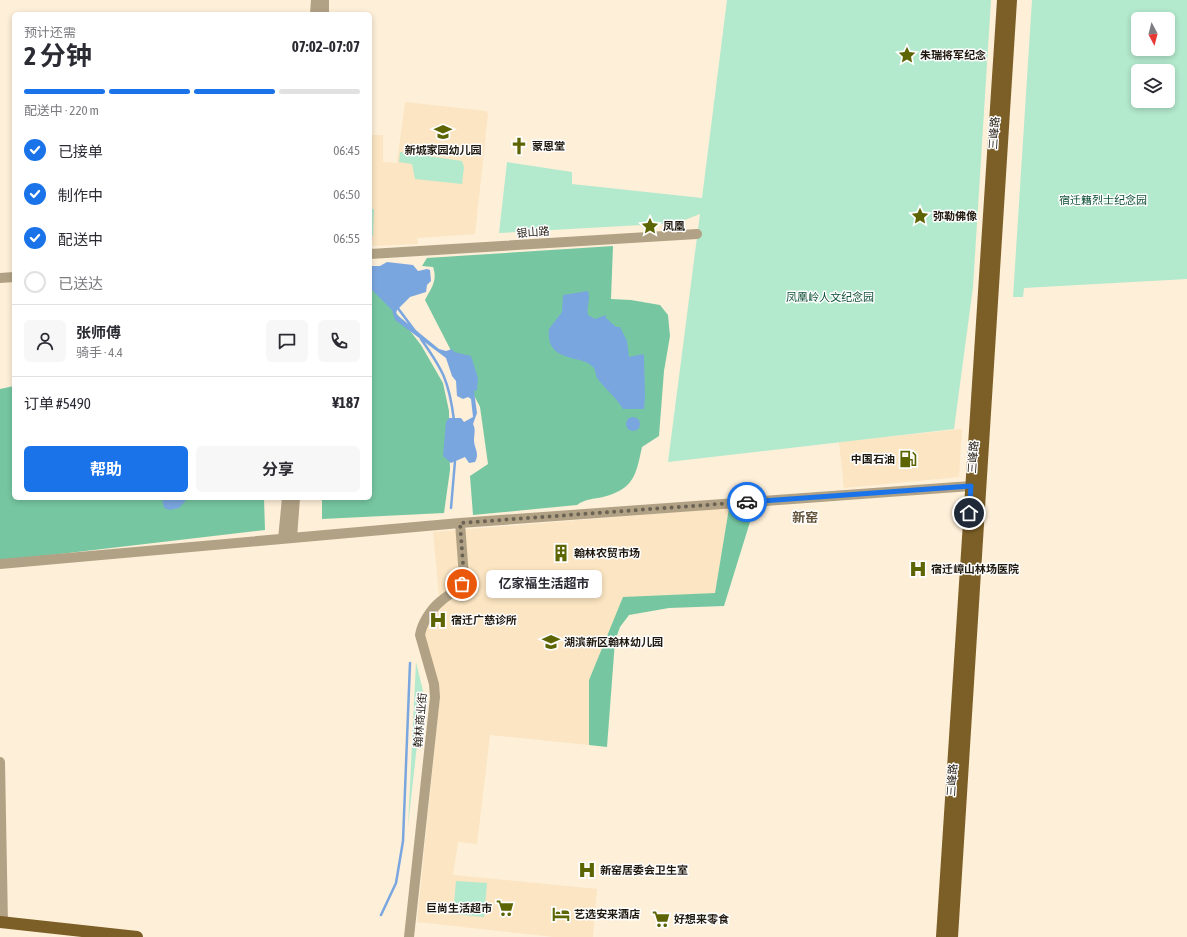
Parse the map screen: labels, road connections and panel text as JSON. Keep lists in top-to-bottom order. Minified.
{"streets":{"main road":["三峰路"],"street":["银山路","翰林商业街"]},"districts":["新窑"],"parks":["宿迁籍烈士纪念园","凤凰岭人文纪念园"],"places":{"place":["朱瑞将军纪念","弥勒佛像","凤凰"],"school or university":["新城家园幼儿园","湖滨新区翰林幼儿园"],"church":["蒙恩堂"],"fuel station":["中国石油"],"building":["翰林农贸市场"],"hospital":["宿迁嶂山林场医院","宿迁广慈诊所","新窑居委会卫生室"],"other":["亿家福生活超市"],"supermarket":["巨尚生活超市","好想来零食"],"hotel":["艺选安来酒店"]},"north":"bottom","page":{"heading":["2 分钟","预计还需","07:02–07:07"],"panel":["张师傅","骑手 · 4.4","订单 #5490","¥187"],"bar":"配送中 · 220 m","list":[["已接单","06:45"],["制作中","06:50"],["配送中","06:55"],"已送达"],"buttons":["帮助","分享"],"bubble":"亿家福生活超市"}}
